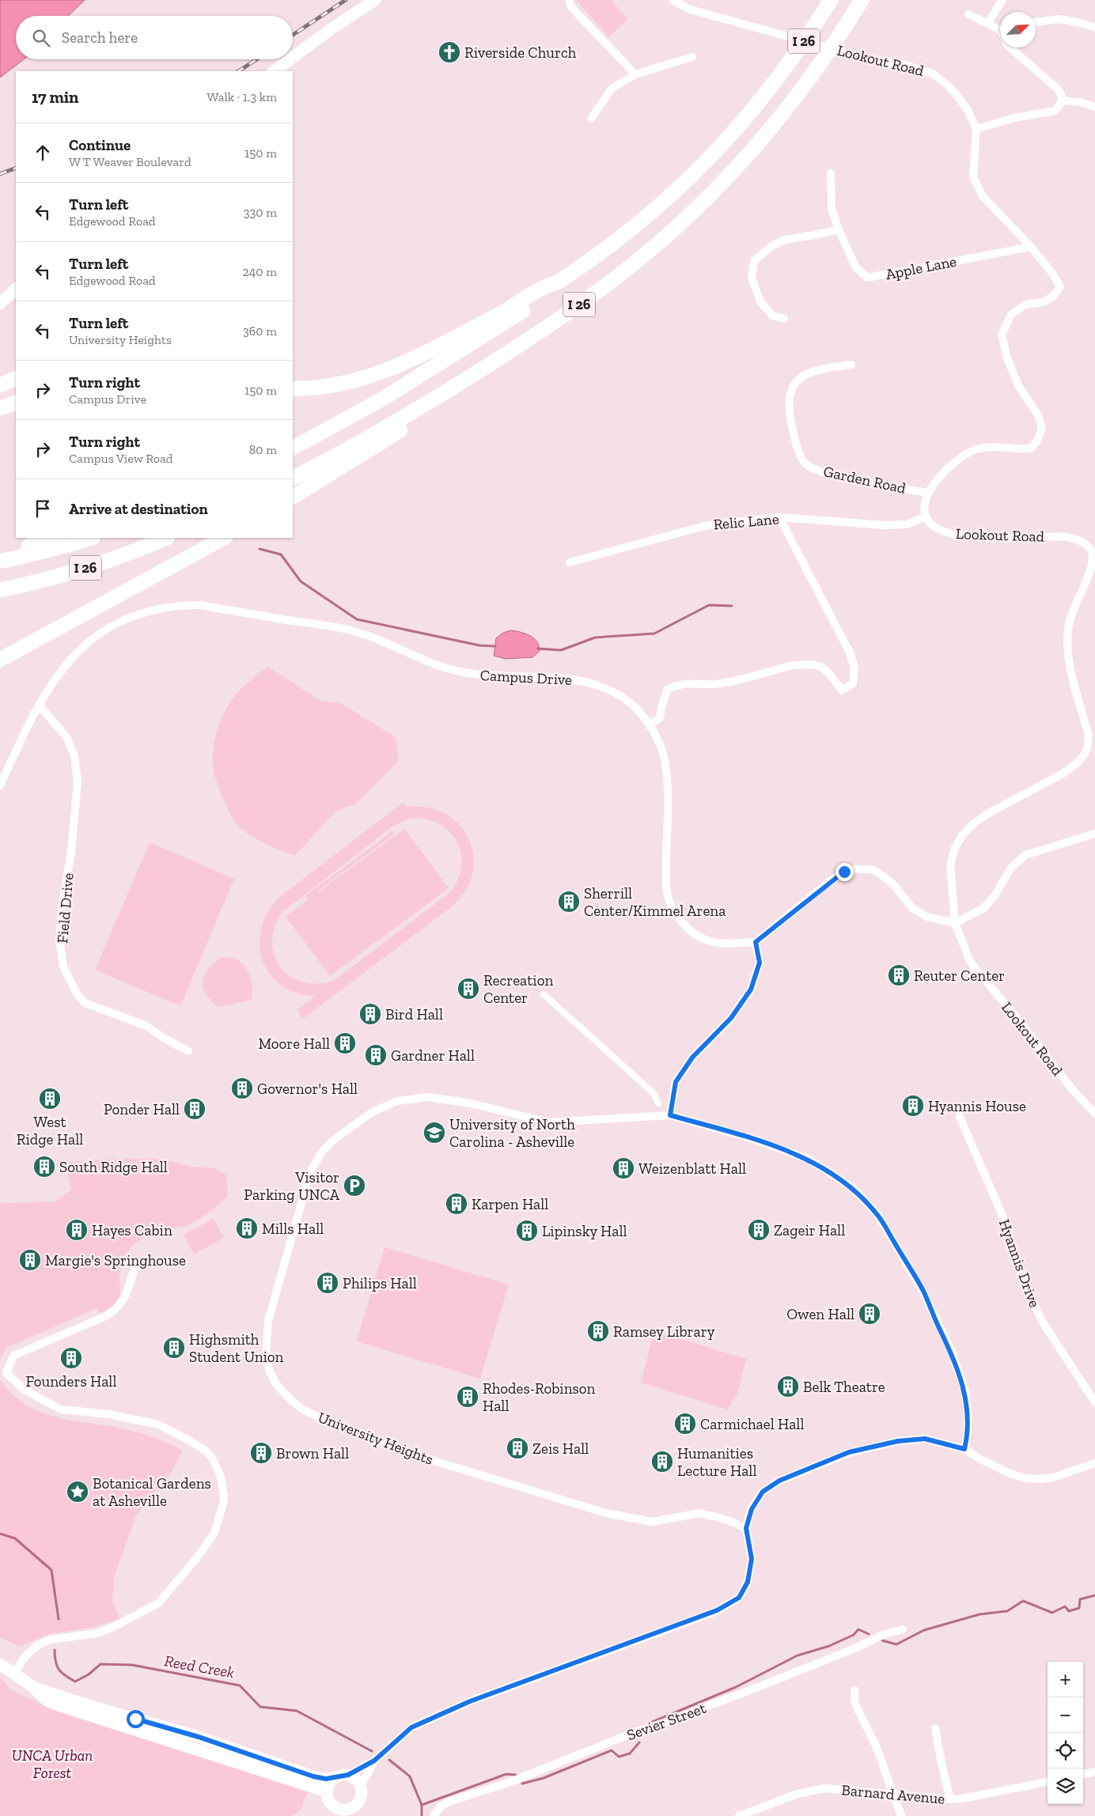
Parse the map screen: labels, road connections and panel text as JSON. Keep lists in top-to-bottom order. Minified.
{"streets":{"highway":["I 26"],"street":["Lookout Road","Apple Lane","Garden Road","Relic Lane","Campus Drive","Field Drive","Hyannis Drive","University Heights","Sevier Street","Barnard Avenue"]},"crossings":[["Lookout Road","Apple Lane"],["Lookout Road","Garden Road"],["Lookout Road","Relic Lane"],["Campus Drive","Field Drive"]],"water":["Reed Creek"],"parks":["UNCA Urban Forest"],"places":{"church":["Riverside Church"],"building":["Sherrill Center/Kimmel Arena","Reuter Center","Recreation Center","Bird Hall","Moore Hall","Gardner Hall","Governor's Hall","West Ridge Hall","Hyannis House","Ponder Hall","South Ridge Hall","Weizenblatt Hall","Karpen Hall","Mills Hall","Hayes Cabin","Zageir Hall","Lipinsky Hall","Margie's Springhouse","Philips Hall","Owen Hall","Ramsey Library","Highsmith Student Union","Founders Hall","Belk Theatre","Rhodes-Robinson Hall","Carmichael Hall","Zeis Hall","Brown Hall","Humanities Lecture Hall"],"school or university":["University of North Carolina - Asheville"],"parking":["Visitor Parking UNCA"],"place":["Botanical Gardens at Asheville"]},"north":"top right","page":{"search":"Search here","heading":["17 min","Walk · 1.3 km"],"list":[["Continue","W T Weaver Boulevard","150 m"],["Turn left","Edgewood Road","330 m"],["Turn left","Edgewood Road","240 m"],["Turn left","University Heights","360 m"],["Turn right","Campus Drive","150 m"],["Turn right","Campus View Road","80 m"],"Arrive at destination"],"map_buttons":["+","−"]}}
